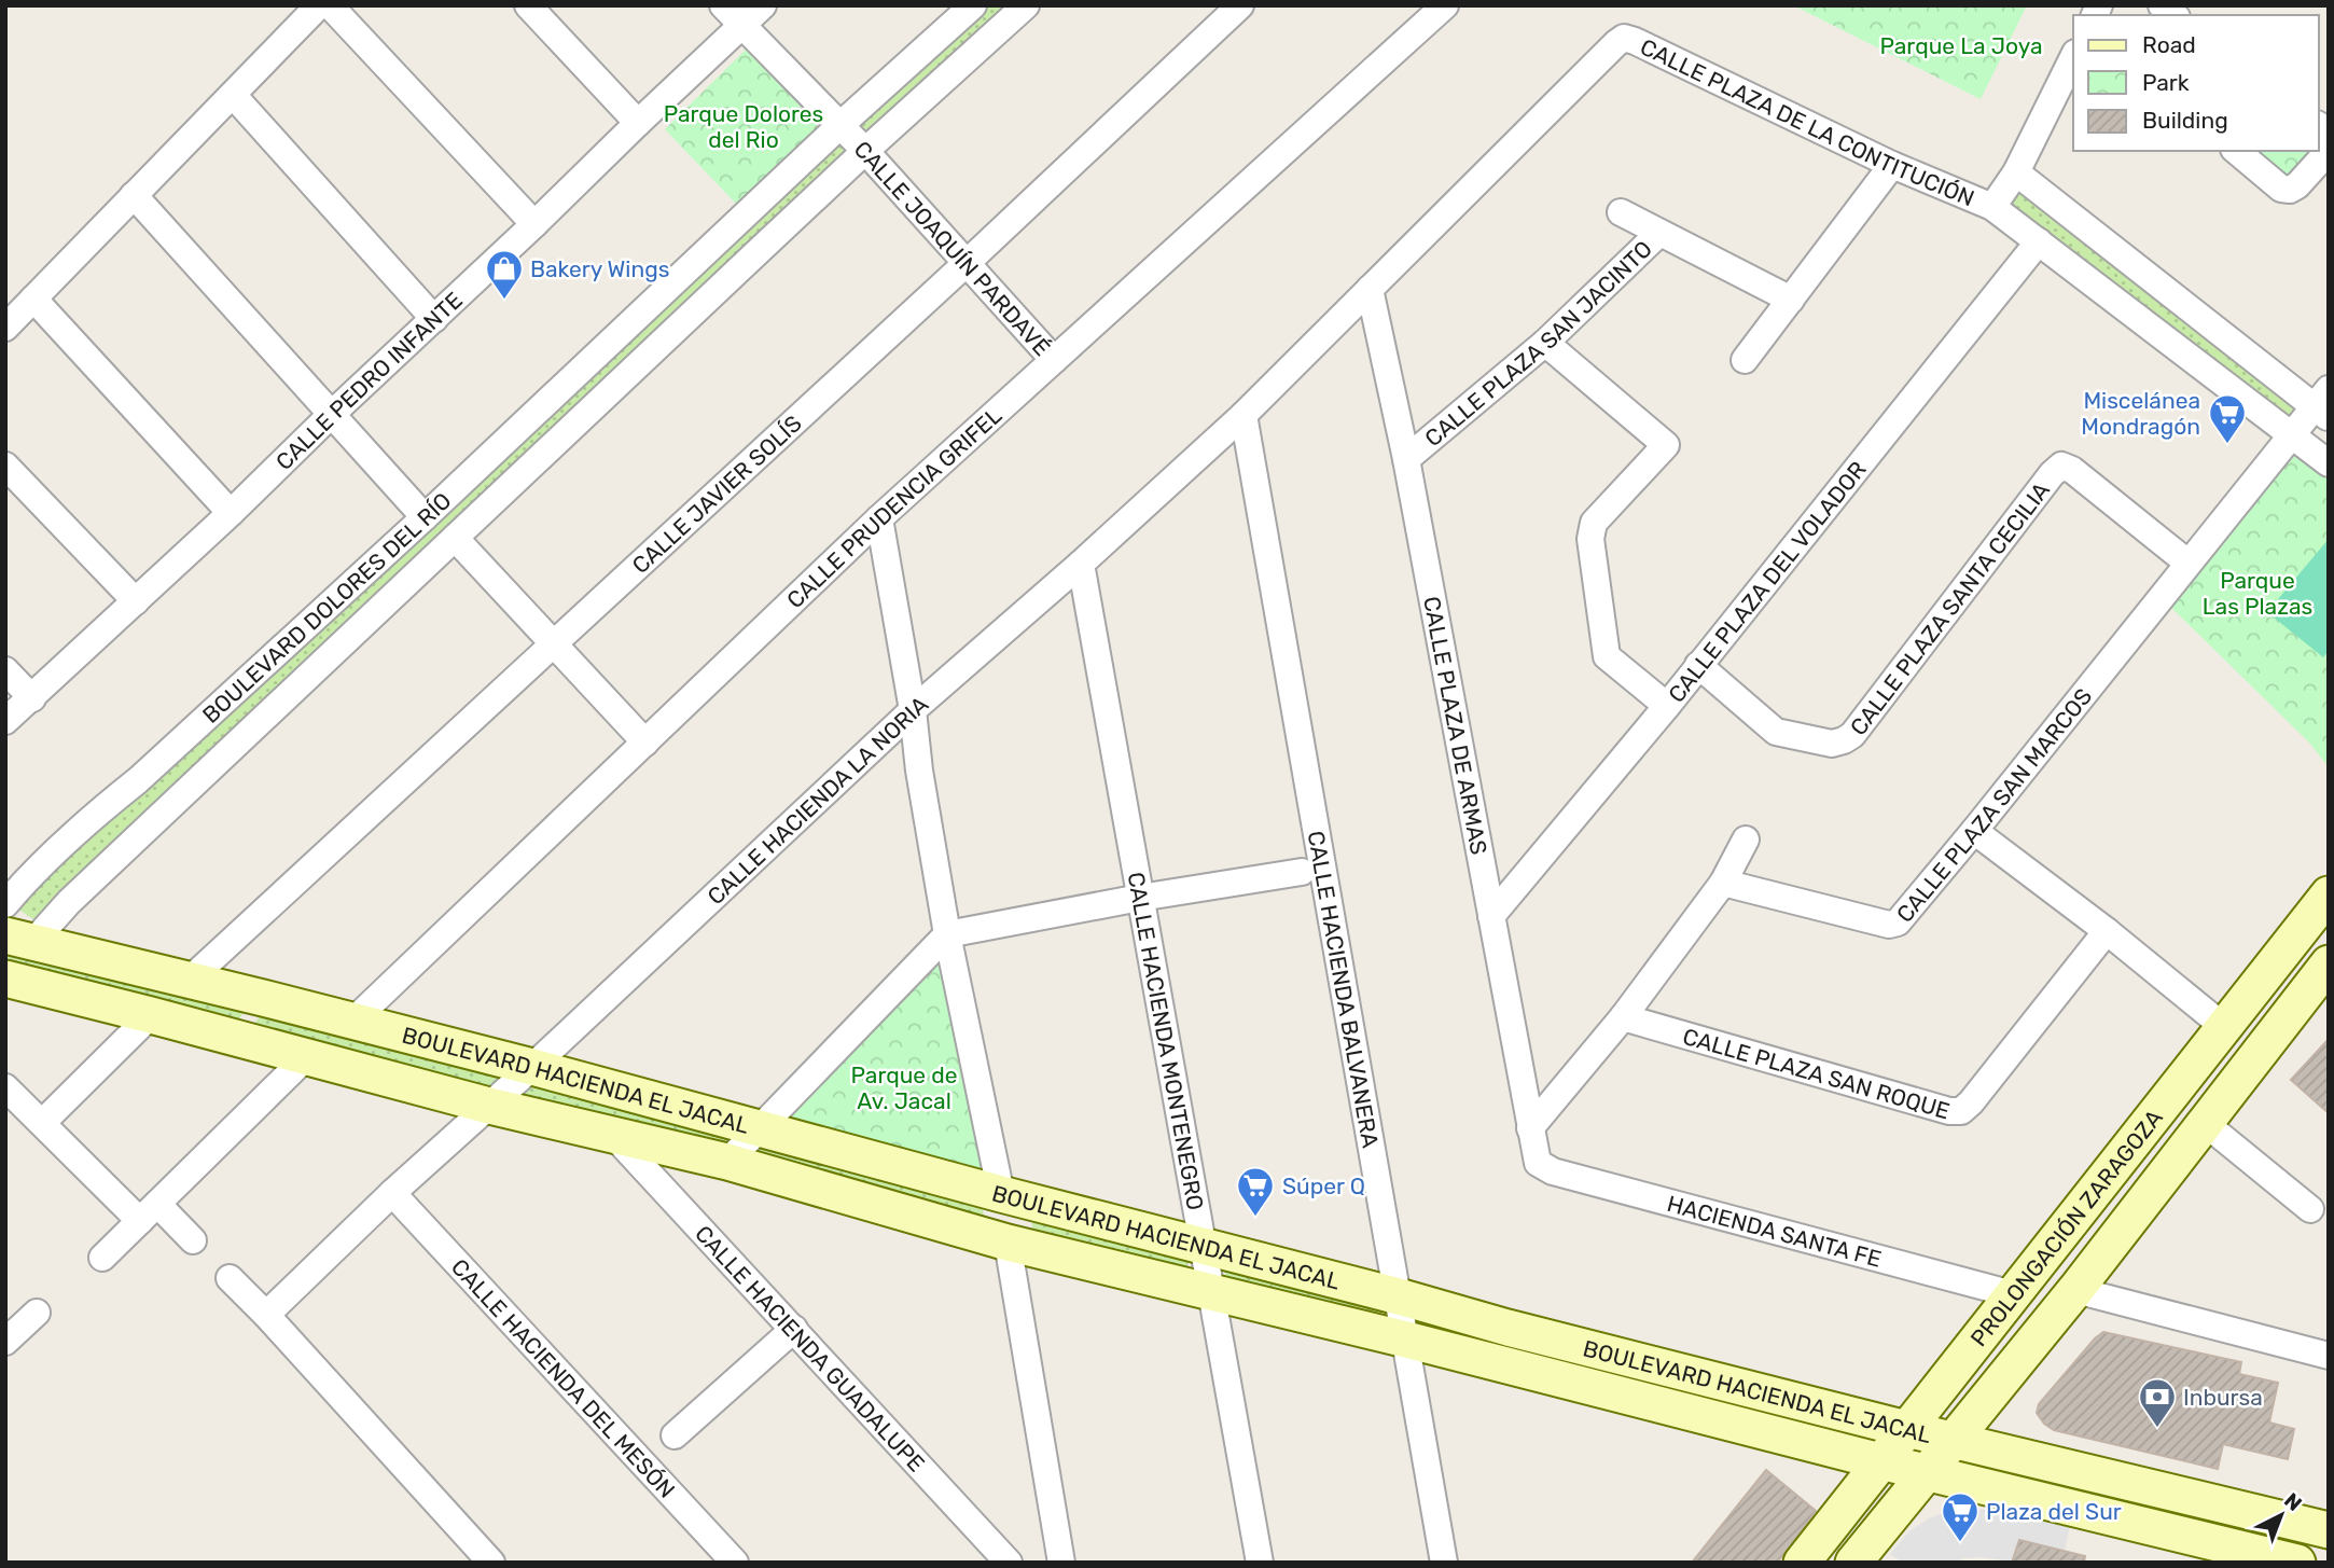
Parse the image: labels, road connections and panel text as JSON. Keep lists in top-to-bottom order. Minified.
{"streets":{"main road":["BOULEVARD HACIENDA EL JACAL","PROLONGACIÓN ZARAGOZA"],"street":["CALLE PLAZA DE LA CONTITUCIÓN","CALLE JOAQUÍN PARDAVÉ","CALLE PLAZA SAN JACINTO","CALLE PEDRO INFANTE","CALLE JAVIER SOLÍS","CALLE PRUDENCIA GRIFEL","CALLE PLAZA DEL VOLADOR","BOULEVARD DOLORES DEL RÍO","CALLE PLAZA SANTA CECILIA","CALLE PLAZA DE ARMAS","CALLE HACIENDA LA NORIA","CALLE PLAZA SAN MARCOS","CALLE HACIENDA BALVANERA","CALLE HACIENDA MONTENEGRO","CALLE PLAZA SAN ROQUE","HACIENDA SANTA FE","CALLE HACIENDA GUADALUPE","CALLE HACIENDA DEL MESÓN"]},"crossings":[["CALLE PLAZA DE LA CONTITUCIÓN","CALLE PLAZA DE ARMAS"],["CALLE PLAZA DE LA CONTITUCIÓN","CALLE HACIENDA LA NORIA"],["CALLE JOAQUÍN PARDAVÉ","CALLE PEDRO INFANTE"],["CALLE JOAQUÍN PARDAVÉ","CALLE JAVIER SOLÍS"],["CALLE JOAQUÍN PARDAVÉ","CALLE PRUDENCIA GRIFEL"],["CALLE JOAQUÍN PARDAVÉ","BOULEVARD DOLORES DEL RÍO"],["CALLE PLAZA SAN JACINTO","CALLE PLAZA DE ARMAS"],["CALLE JAVIER SOLÍS","BOULEVARD HACIENDA EL JACAL"],["CALLE PRUDENCIA GRIFEL","BOULEVARD HACIENDA EL JACAL"],["CALLE PLAZA DEL VOLADOR","CALLE PLAZA SANTA CECILIA"],["CALLE PLAZA DEL VOLADOR","CALLE PLAZA DE ARMAS"],["BOULEVARD DOLORES DEL RÍO","BOULEVARD HACIENDA EL JACAL"],["CALLE PLAZA SANTA CECILIA","CALLE PLAZA SAN MARCOS"],["CALLE PLAZA DE ARMAS","CALLE HACIENDA LA NORIA"],["CALLE PLAZA DE ARMAS","HACIENDA SANTA FE"],["CALLE HACIENDA LA NORIA","CALLE HACIENDA BALVANERA"],["CALLE HACIENDA LA NORIA","CALLE HACIENDA MONTENEGRO"],["CALLE HACIENDA LA NORIA","BOULEVARD HACIENDA EL JACAL"],["CALLE HACIENDA LA NORIA","CALLE HACIENDA DEL MESÓN"],["CALLE HACIENDA BALVANERA","BOULEVARD HACIENDA EL JACAL"],["CALLE HACIENDA MONTENEGRO","BOULEVARD HACIENDA EL JACAL"],["BOULEVARD HACIENDA EL JACAL","PROLONGACIÓN ZARAGOZA"],["BOULEVARD HACIENDA EL JACAL","CALLE HACIENDA GUADALUPE"],["PROLONGACIÓN ZARAGOZA","HACIENDA SANTA FE"]],"parks":["Parque La Joya","Parque Dolores del Rio","Parque Las Plazas","Parque de Av. Jacal"],"places":{"shop":["Bakery Wings"],"supermarket":["Miscelánea Mondragón","Súper Q","Plaza del Sur"],"bank":["Inbursa"]},"legend":["Road","Park","Building"],"north":"top right"}
